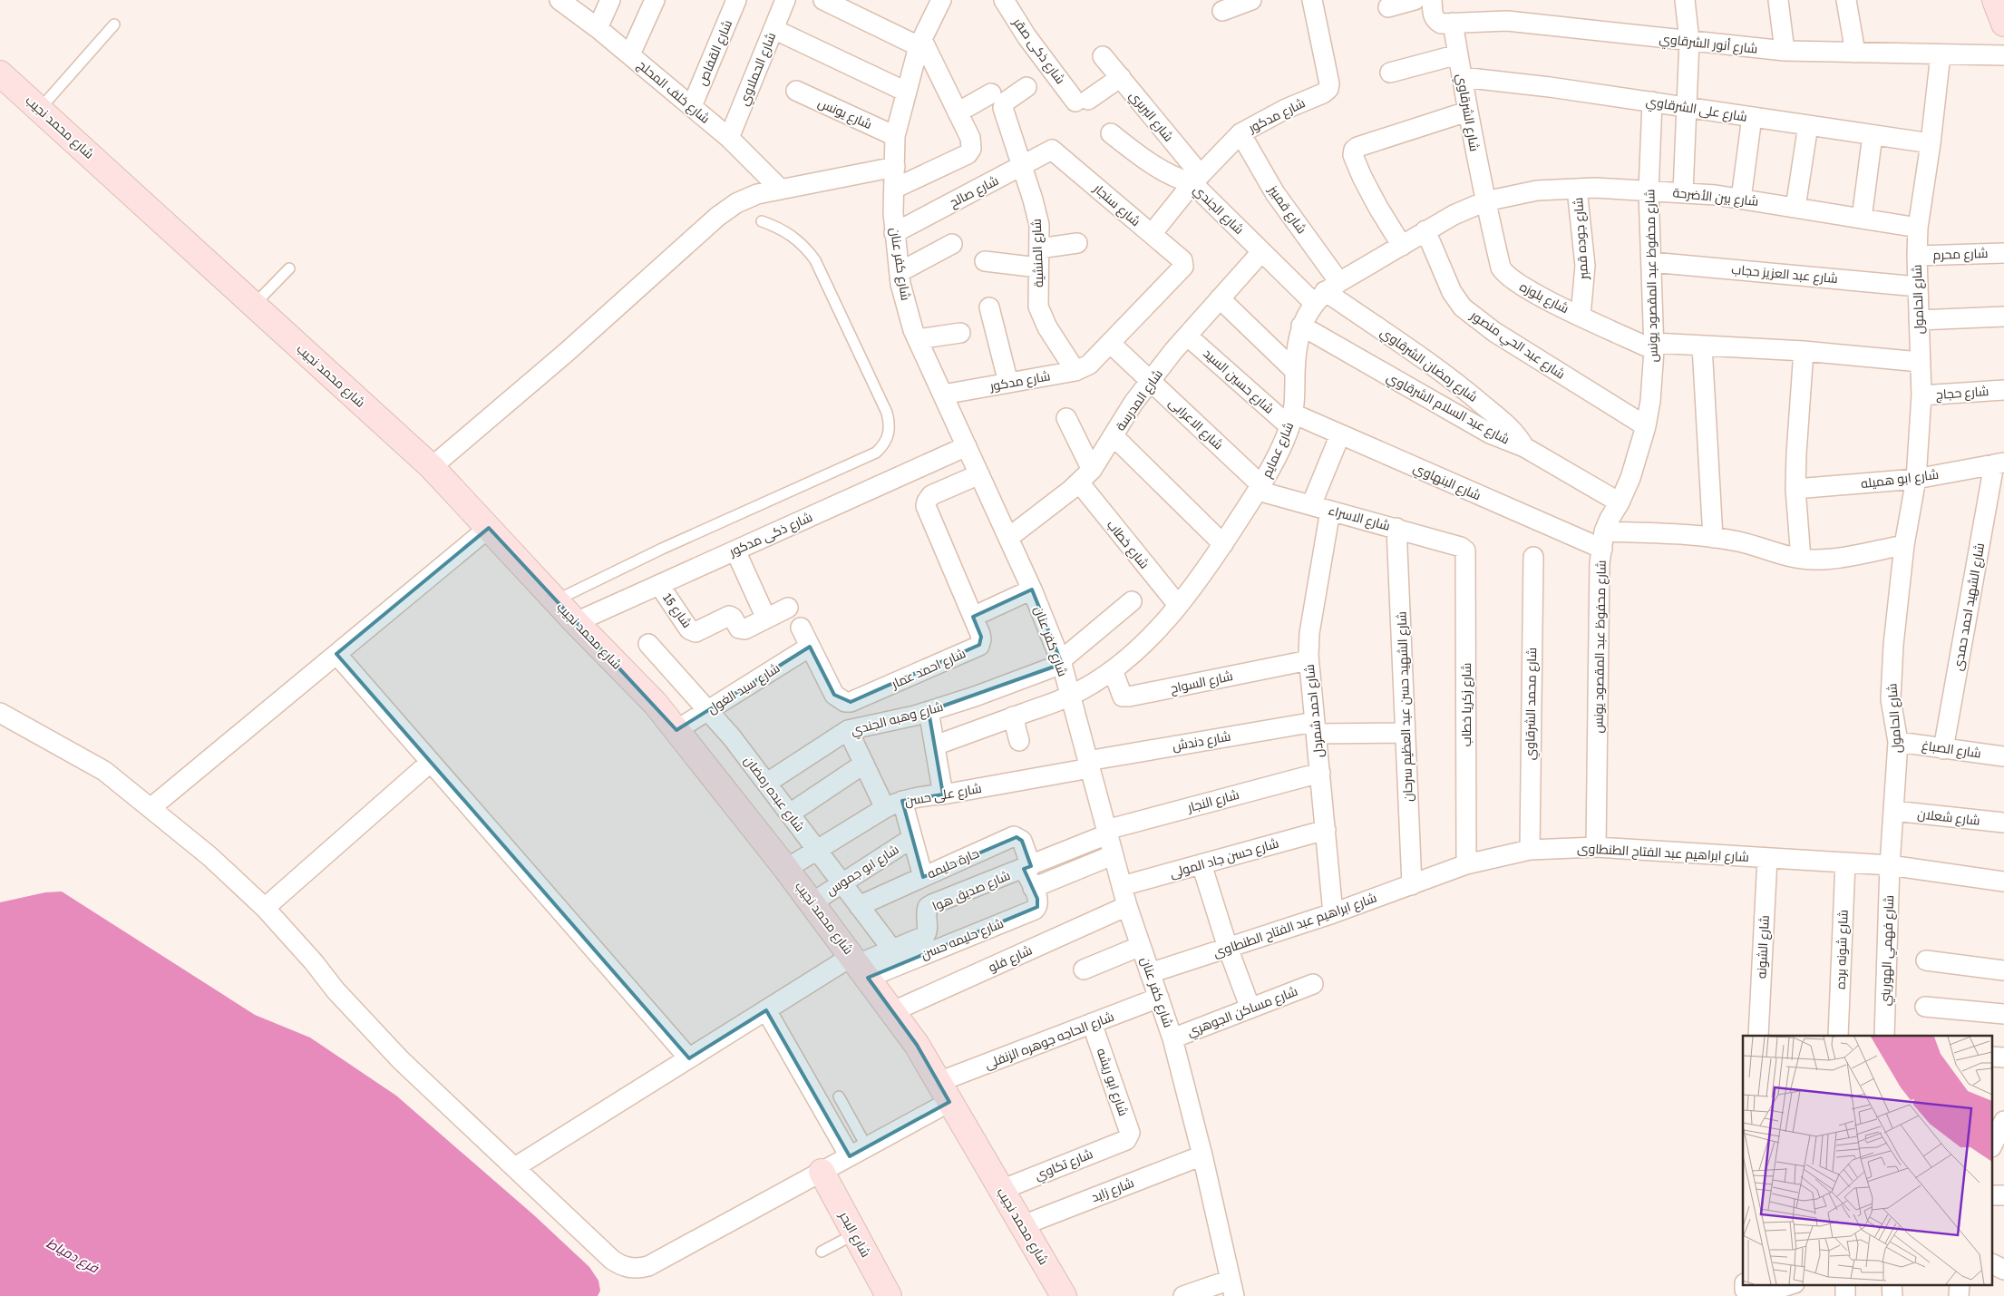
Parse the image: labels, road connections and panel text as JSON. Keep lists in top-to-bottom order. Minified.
{"streets":{"street":["شارع أنور الشرقاوي","شارع ذكى صقر","شارع القفاص","شارع الحملاوي","شارع خلف المحلج","شارع على الشرقاوي","شارع الشرقاوي","شارع يونس","شارع مدكور","شارع البربري","شارع محمد نجيب","شارع صالح","شارع بين الأضرحة","شارع سنجار","شارع الجندي","شارع قمبيز","شارع جوده قمبر","شارع المنشية","شارع محرم","شارع كفر عنان","شارع عبد العزيز حجاب","شارع محفوظ عبد المقصود يونس","شارع بلوزه","شارع الحامول","شارع عبد الحي منصور","شارع رمضان الشرقاوي","شارع حسين السيد","شارع حجاج","شارع المدرسة","شارع عبد السلام الشرقاوي","شارع الاعرابى","شارع عمايم","شارع ابو هميله","شارع البنهاوي","شارع الاسراء","شارع ذكى مدكور","شارع خطاب","شارع الشهيد احمد حمدى","شارع 15","شارع احمد عمار","شارع السواح","شارع سيد الغول","شارع محمد الشرقاوي","شارع زكريا خطاب","شارع الشهيد حسن عبد العظيم سرحان","شارع احمد شمردل","شارع وهبه الجندي","شارع دندش","شارع الصباغ","شارع عبده رمضان","شارع على حسن","شارع النجار","شارع شعلان","شارع ابراهيم عبد الفتاح الطنطاوى","شارع حسن جاد المولى","حارة حليمه","شارع ابو جموس","شارع صديق هوا","شارع حليمه حسن","شارع الشونه","شارع شونه برده","شارع فهمي الهوريني","شارع فلو","شارع مساكن الجوهري","شارع الحاجه جوهره الزنفلى","شارع ابو ريشه","شارع تكاوي","شارع زايد","شارع البحر"]},"crossings":[["شارع أنور الشرقاوي","شارع الشرقاوي"],["شارع أنور الشرقاوي","شارع الحامول"],["شارع ذكى صقر","شارع البربري"],["شارع القفاص","شارع خلف المحلج"],["شارع الحملاوي","شارع خلف المحلج"],["شارع على الشرقاوي","شارع الشرقاوي"],["شارع على الشرقاوي","شارع محفوظ عبد المقصود يونس"],["شارع على الشرقاوي","شارع الحامول"],["شارع الشرقاوي","شارع بين الأضرحة"],["شارع الشرقاوي","شارع بلوزه"],["شارع يونس","شارع كفر عنان"],["شارع مدكور","شارع البربري"],["شارع مدكور","شارع سنجار"],["شارع مدكور","شارع الجندي"],["شارع مدكور","شارع قمبيز"],["شارع مدكور","شارع المنشية"],["شارع مدكور","شارع كفر عنان"],["شارع مدكور","شارع الاعرابى"],["شارع البربري","شارع الجندي"],["شارع محمد نجيب","شارع ذكى مدكور"],["شارع محمد نجيب","شارع سيد الغول"],["شارع محمد نجيب","شارع على حسن"],["شارع محمد نجيب","شارع ابو جموس"],["شارع محمد نجيب","شارع صديق هوا"],["شارع محمد نجيب","شارع حليمه حسن"],["شارع محمد نجيب","شارع فلو"],["شارع محمد نجيب","شارع الحاجه جوهره الزنفلى"],["شارع محمد نجيب","شارع تكاوي"],["شارع محمد نجيب","شارع زايد"],["شارع صالح","شارع سنجار"],["شارع صالح","شارع المنشية"],["شارع صالح","شارع كفر عنان"],["شارع بين الأضرحة","شارع جوده قمبر"],["شارع بين الأضرحة","شارع محفوظ عبد المقصود يونس"],["شارع بين الأضرحة","شارع بلوزه"],["شارع بين الأضرحة","شارع الحامول"],["شارع الجندي","شارع قمبيز"],["شارع الجندي","شارع رمضان الشرقاوي"],["شارع الجندي","شارع المدرسة"],["شارع الجندي","شارع عمايم"],["شارع قمبيز","شارع رمضان الشرقاوي"],["شارع قمبيز","شارع عمايم"],["شارع جوده قمبر","شارع بلوزه"],["شارع محرم","شارع الحامول"],["شارع كفر عنان","شارع المدرسة"],["شارع كفر عنان","شارع عمايم"],["شارع كفر عنان","شارع ذكى مدكور"],["شارع كفر عنان","شارع احمد عمار"],["شارع كفر عنان","شارع وهبه الجندي"],["شارع كفر عنان","شارع دندش"],["شارع كفر عنان","شارع على حسن"],["شارع كفر عنان","شارع النجار"],["شارع كفر عنان","شارع ابراهيم عبد الفتاح الطنطاوى"],["شارع كفر عنان","شارع حسن جاد المولى"],["شارع كفر عنان","شارع صديق هوا"],["شارع كفر عنان","شارع فلو"],["شارع كفر عنان","شارع مساكن الجوهري"],["شارع كفر عنان","شارع الحاجه جوهره الزنفلى"],["شارع كفر عنان","شارع زايد"],["شارع عبد العزيز حجاب","شارع محفوظ عبد المقصود يونس"],["شارع عبد العزيز حجاب","شارع الحامول"],["شارع محفوظ عبد المقصود يونس","شارع بلوزه"],["شارع محفوظ عبد المقصود يونس","شارع عبد الحي منصور"],["شارع محفوظ عبد المقصود يونس","شارع عبد السلام الشرقاوي"],["شارع محفوظ عبد المقصود يونس","شارع البنهاوي"],["شارع محفوظ عبد المقصود يونس","شارع ابراهيم عبد الفتاح الطنطاوى"],["شارع الحامول","شارع حجاج"],["شارع الحامول","شارع ابو هميله"],["شارع الحامول","شارع الصباغ"],["شارع الحامول","شارع شعلان"],["شارع الحامول","شارع ابراهيم عبد الفتاح الطنطاوى"],["شارع الحامول","شارع فهمي الهوريني"],["شارع رمضان الشرقاوي","شارع عبد السلام الشرقاوي"],["شارع رمضان الشرقاوي","شارع عمايم"],["شارع حسين السيد","شارع المدرسة"],["شارع حسين السيد","شارع عمايم"],["شارع حسين السيد","شارع البنهاوي"],["شارع المدرسة","شارع الاعرابى"],["شارع المدرسة","شارع خطاب"],["شارع عبد السلام الشرقاوي","شارع عمايم"],["شارع الاعرابى","شارع عمايم"],["شارع الاعرابى","شارع الاسراء"],["شارع عمايم","شارع البنهاوي"],["شارع عمايم","شارع الاسراء"],["شارع عمايم","شارع خطاب"],["شارع عمايم","شارع السواح"],["شارع ابو هميله","شارع الشهيد احمد حمدى"],["شارع الاسراء","شارع زكريا خطاب"],["شارع الاسراء","شارع الشهيد حسن عبد العظيم سرحان"],["شارع الاسراء","شارع احمد شمردل"],["شارع ذكى مدكور","شارع 15"],["شارع الشهيد احمد حمدى","شارع الصباغ"],["شارع احمد عمار","شارع سيد الغول"],["شارع السواح","شارع احمد شمردل"],["شارع سيد الغول","شارع عبده رمضان"],["شارع محمد الشرقاوي","شارع ابراهيم عبد الفتاح الطنطاوى"],["شارع زكريا خطاب","شارع ابراهيم عبد الفتاح الطنطاوى"],["شارع الشهيد حسن عبد العظيم سرحان","شارع دندش"],["شارع الشهيد حسن عبد العظيم سرحان","شارع ابراهيم عبد الفتاح الطنطاوى"],["شارع احمد شمردل","شارع دندش"],["شارع احمد شمردل","شارع النجار"],["شارع احمد شمردل","شارع ابراهيم عبد الفتاح الطنطاوى"],["شارع احمد شمردل","شارع حسن جاد المولى"],["شارع وهبه الجندي","شارع عبده رمضان"],["شارع دندش","شارع على حسن"],["شارع عبده رمضان","شارع على حسن"],["شارع عبده رمضان","حارة حليمه"],["شارع عبده رمضان","شارع ابو جموس"],["شارع عبده رمضان","شارع صديق هوا"],["شارع النجار","شارع صديق هوا"],["شارع ابراهيم عبد الفتاح الطنطاوى","شارع الشونه"],["شارع ابراهيم عبد الفتاح الطنطاوى","شارع شونه برده"],["شارع ابراهيم عبد الفتاح الطنطاوى","شارع فهمي الهوريني"],["حارة حليمه","شارع صديق هوا"],["حارة حليمه","شارع حليمه حسن"],["شارع صديق هوا","شارع حليمه حسن"],["شارع الحاجه جوهره الزنفلى","شارع ابو ريشه"],["شارع الحاجه جوهره الزنفلى","شارع البحر"],["شارع ابو ريشه","شارع تكاوي"]],"water":["فرع دمياط"]}
